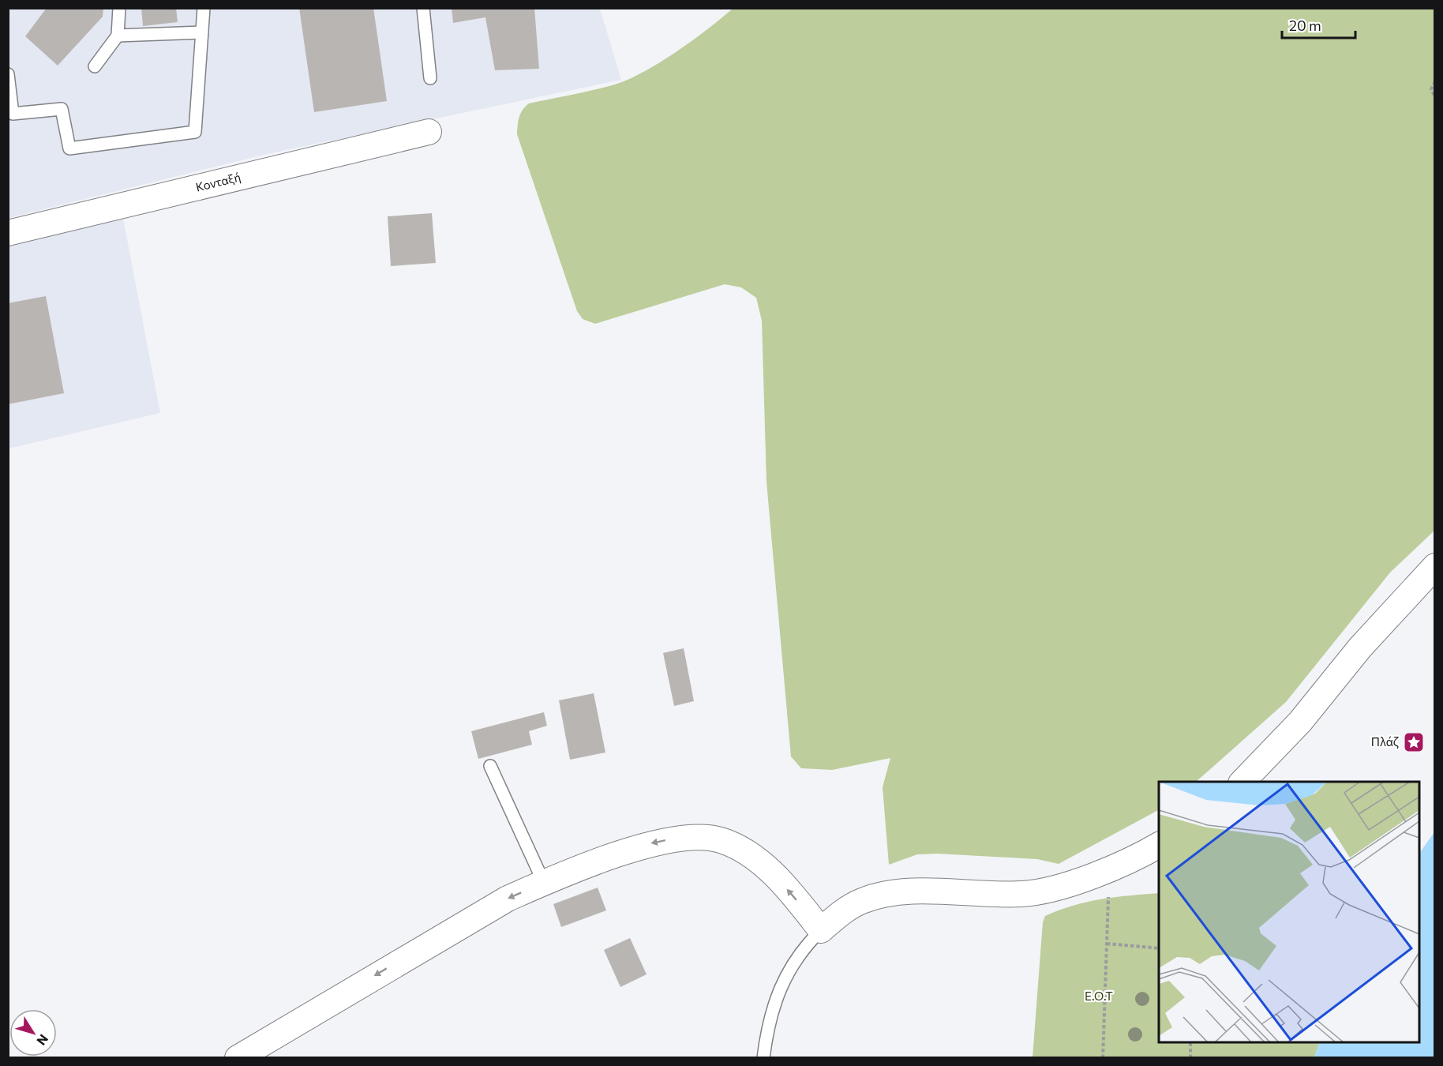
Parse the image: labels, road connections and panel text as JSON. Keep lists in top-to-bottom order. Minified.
{"streets":{"street":["Κονταξή"]},"parks":["E.O.T"],"places":{"place":["Πλάζ"]},"scale_bar":"20 m","north":"bottom right"}
